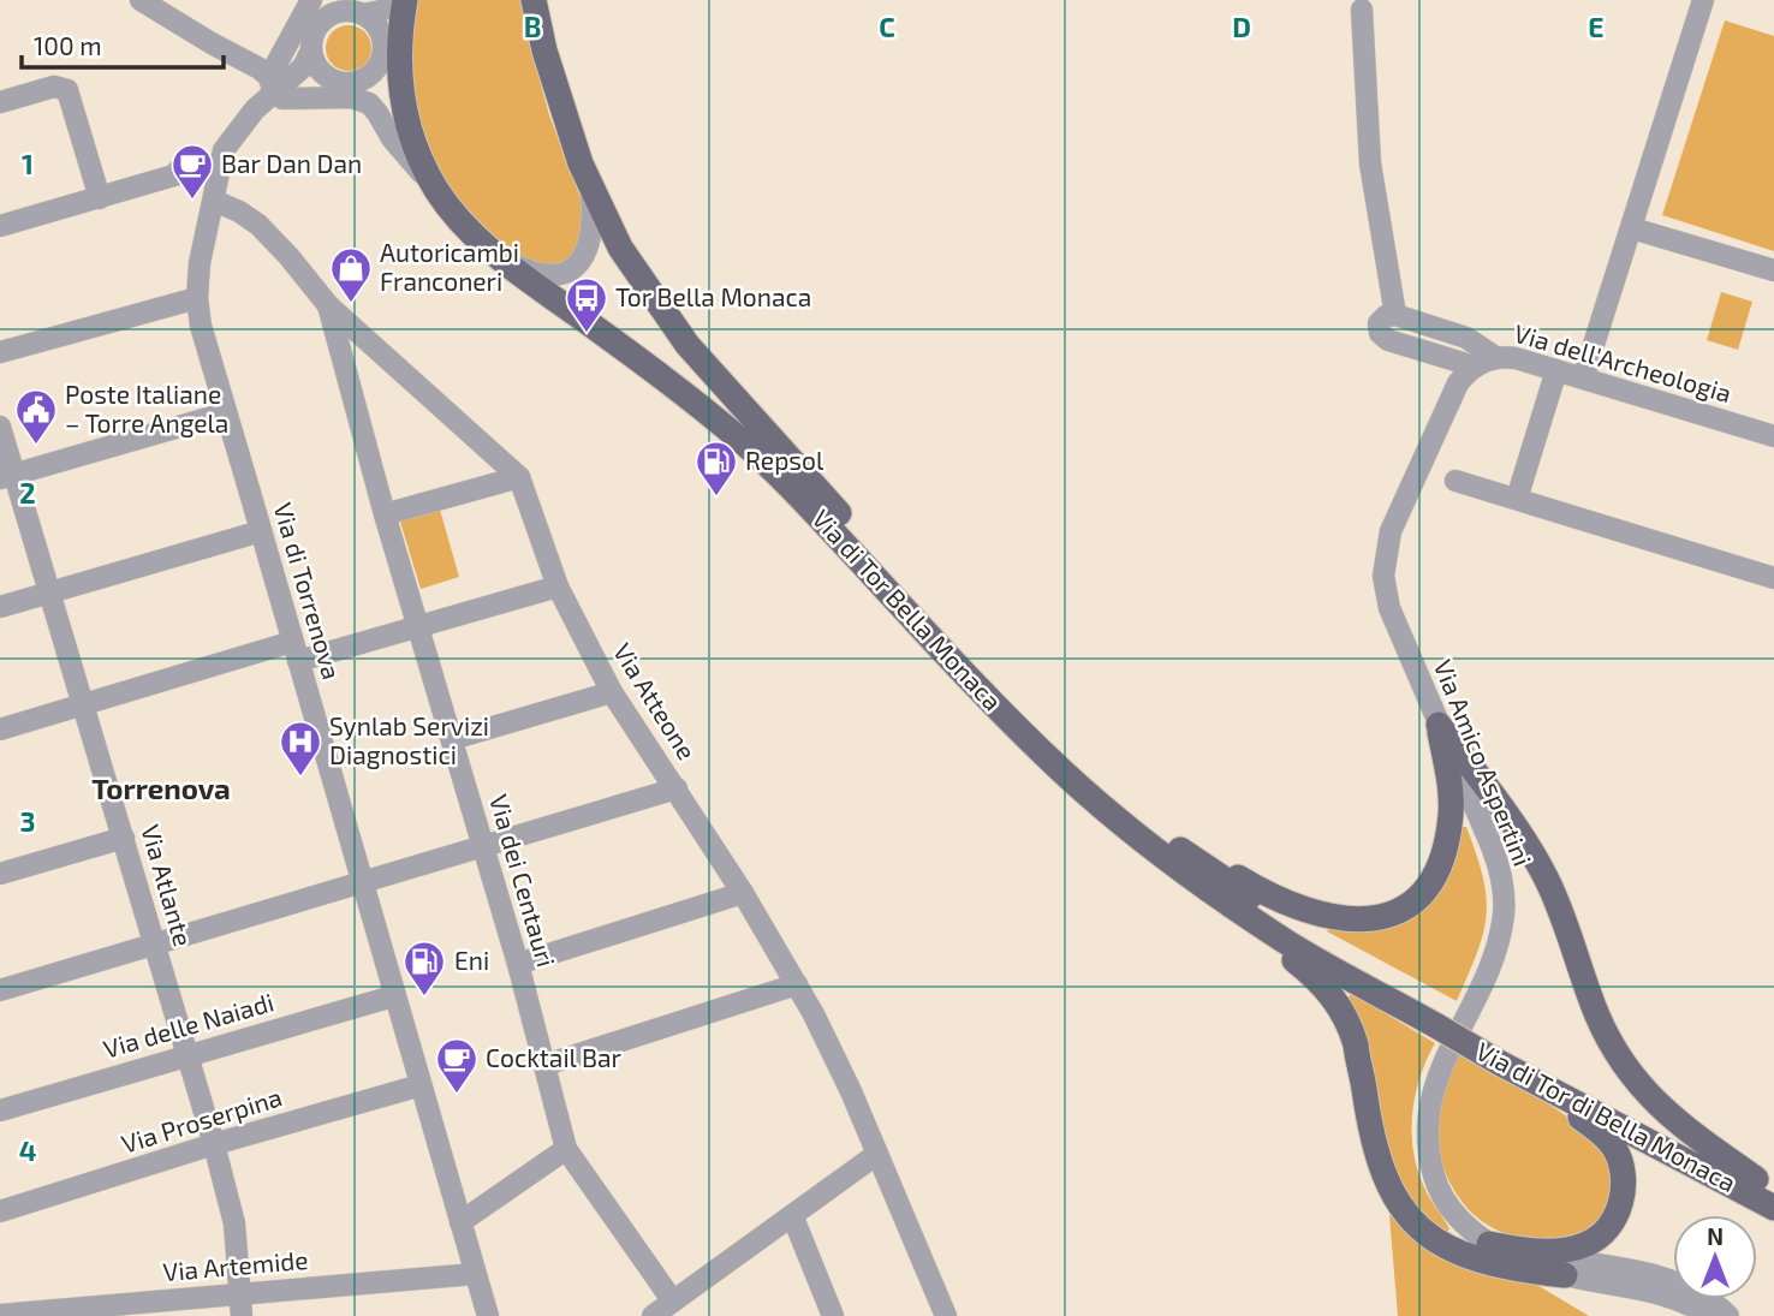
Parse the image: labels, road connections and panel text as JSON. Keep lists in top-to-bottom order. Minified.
{"streets":{"main road":["Via di Tor Bella Monaca","Via di Tor di Bella Monaca"],"street":["Via dell'Archeologia","Via di Torrenova","Via Atteone","Via Amico Aspertini","Via dei Centauri","Via Atlante","Via delle Naiadi","Via Proserpina","Via Artemide"]},"crossings":[["Via dell'Archeologia","Via Amico Aspertini"],["Via di Torrenova","Via Atteone"],["Via di Torrenova","Via delle Naiadi"],["Via di Torrenova","Via Proserpina"],["Via di Torrenova","Via Artemide"],["Via di Tor Bella Monaca","Via di Tor di Bella Monaca"],["Via Atteone","Via dei Centauri"],["Via Atlante","Via delle Naiadi"],["Via Atlante","Via Proserpina"],["Via Atlante","Via Artemide"]],"districts":["Torrenova"],"places":{"cafe":["Bar Dan Dan","Cocktail Bar"],"shop":["Autoricambi Franconeri"],"bus stop":["Tor Bella Monaca"],"public building":["Poste Italiane – Torre Angela"],"fuel station":["Repsol","Eni"],"hospital":["Synlab Servizi Diagnostici"]},"scale_bar":"100 m","north":"top","grid":{"columns":["B","C","D","E"],"rows":["1","2","3","4"]}}
